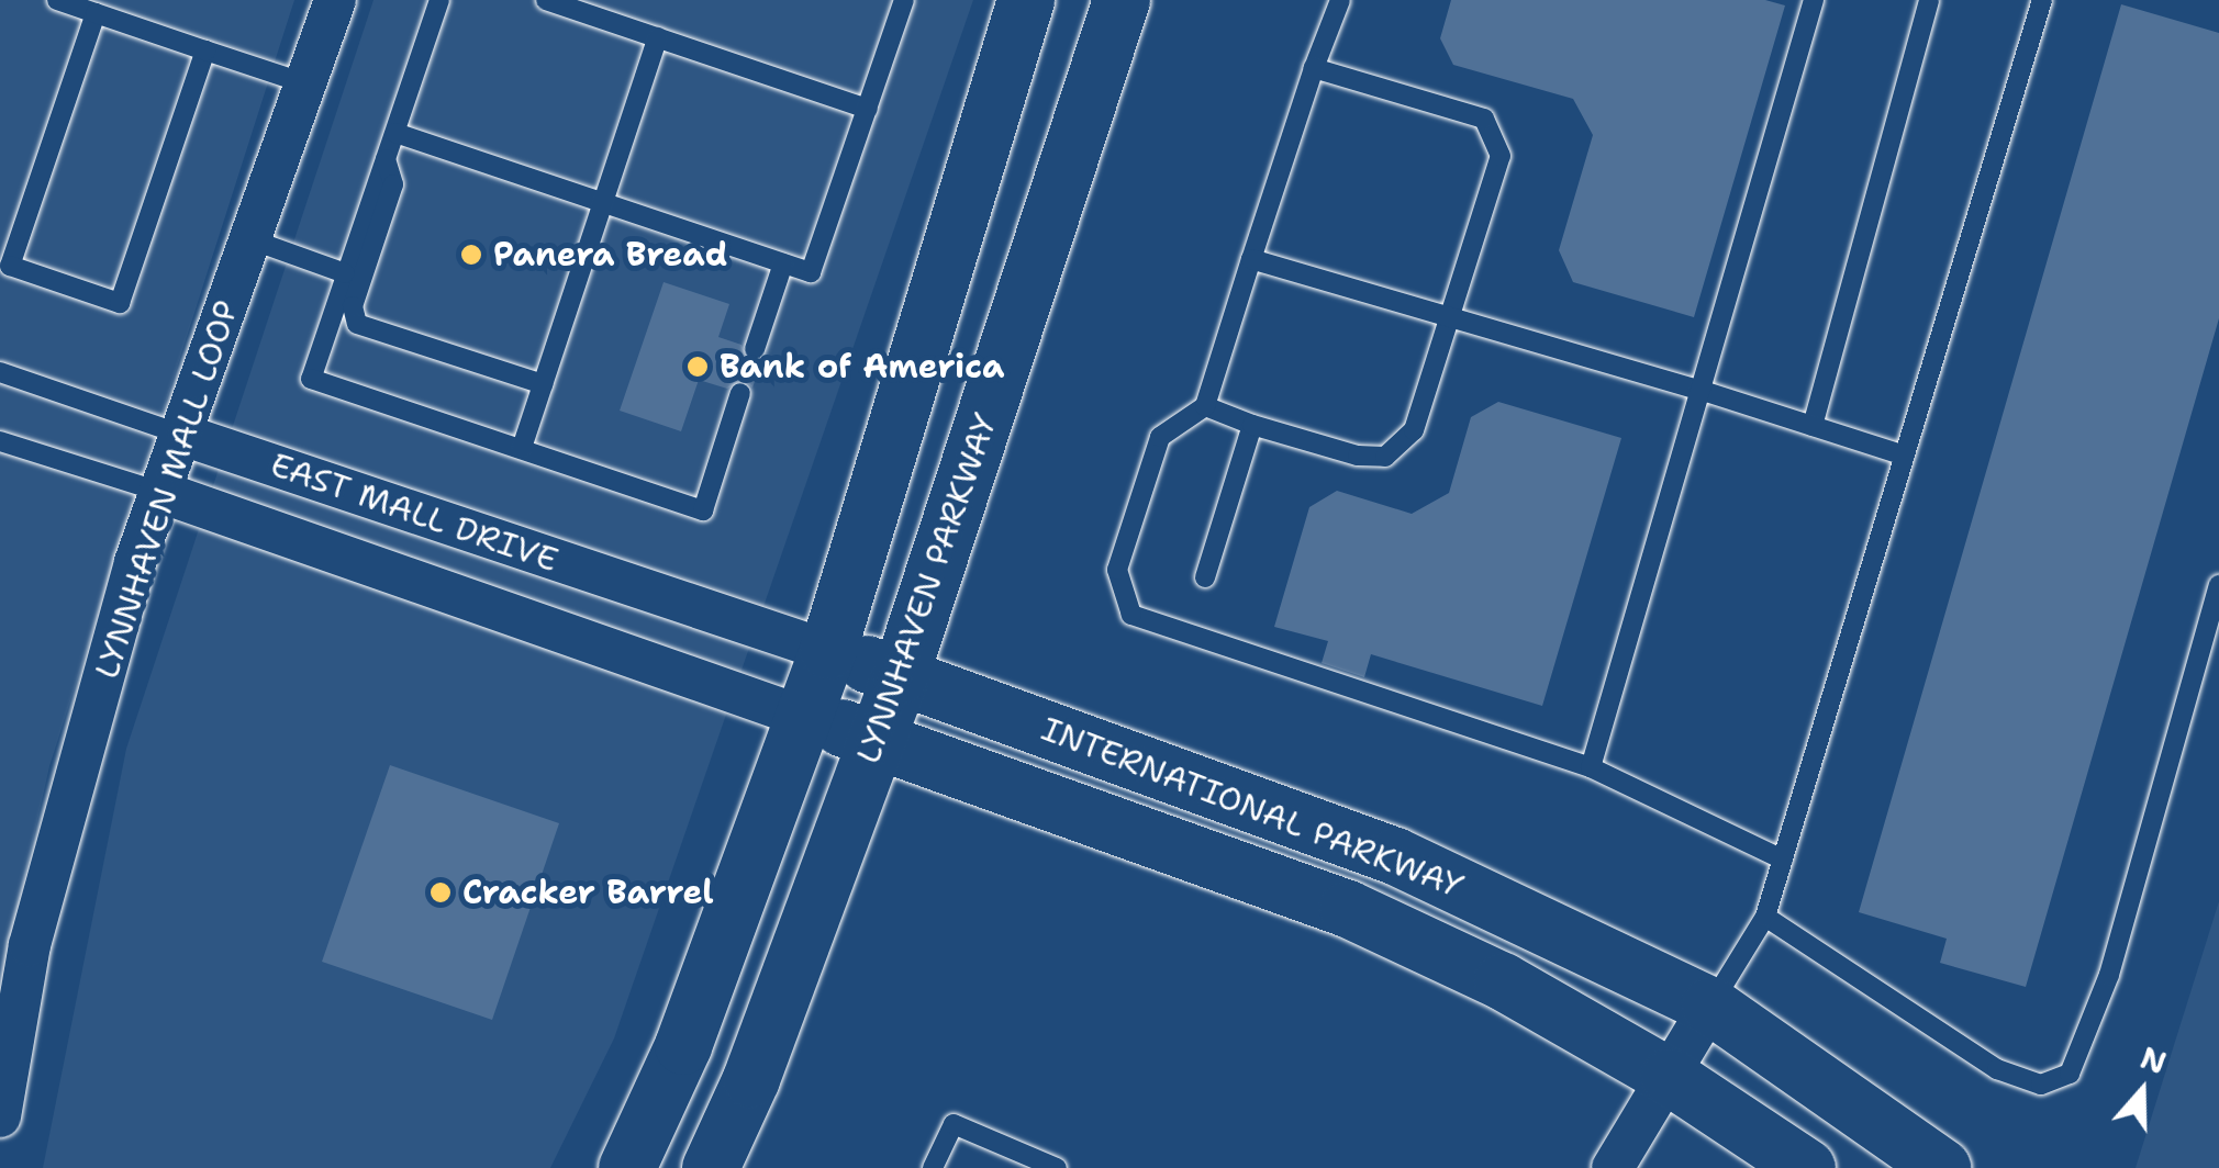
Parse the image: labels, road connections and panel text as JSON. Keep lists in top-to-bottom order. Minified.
{"streets":{"main road":["LYNNHAVEN PARKWAY","INTERNATIONAL PARKWAY"],"street":["LYNNHAVEN MALL LOOP","EAST MALL DRIVE"]},"crossings":[["LYNNHAVEN MALL LOOP","EAST MALL DRIVE"],["EAST MALL DRIVE","INTERNATIONAL PARKWAY"],["LYNNHAVEN PARKWAY","INTERNATIONAL PARKWAY"]],"places":["Panera Bread","Bank of America","Cracker Barrel"],"north":"top"}
